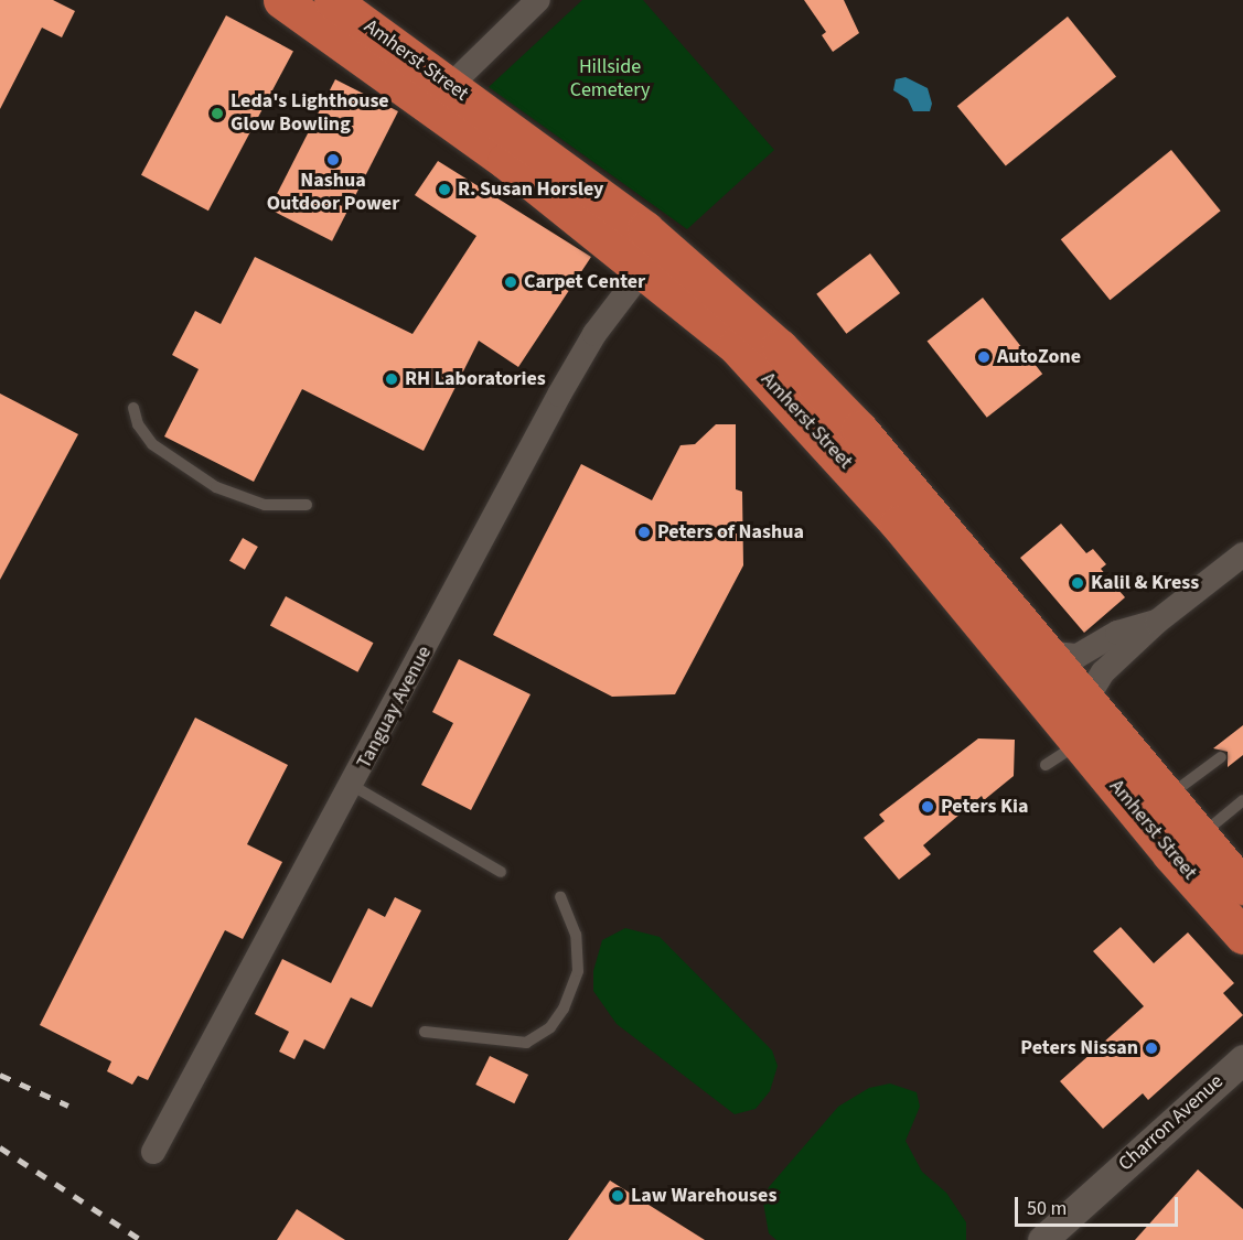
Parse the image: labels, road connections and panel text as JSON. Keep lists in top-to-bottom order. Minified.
{"streets":{"highway":["Amherst Street"],"street":["Tanguay Avenue","Charron Avenue"]},"crossings":[["Amherst Street","Tanguay Avenue"]],"parks":["Hillside Cemetery"],"places":["Leda's Lighthouse Glow Bowling","Nashua Outdoor Power","R. Susan Horsley","Carpet Center","AutoZone","RH Laboratories","Peters of Nashua","Kalil & Kress","Peters Kia","Peters Nissan","Law Warehouses"],"scale_bar":"50 m"}
